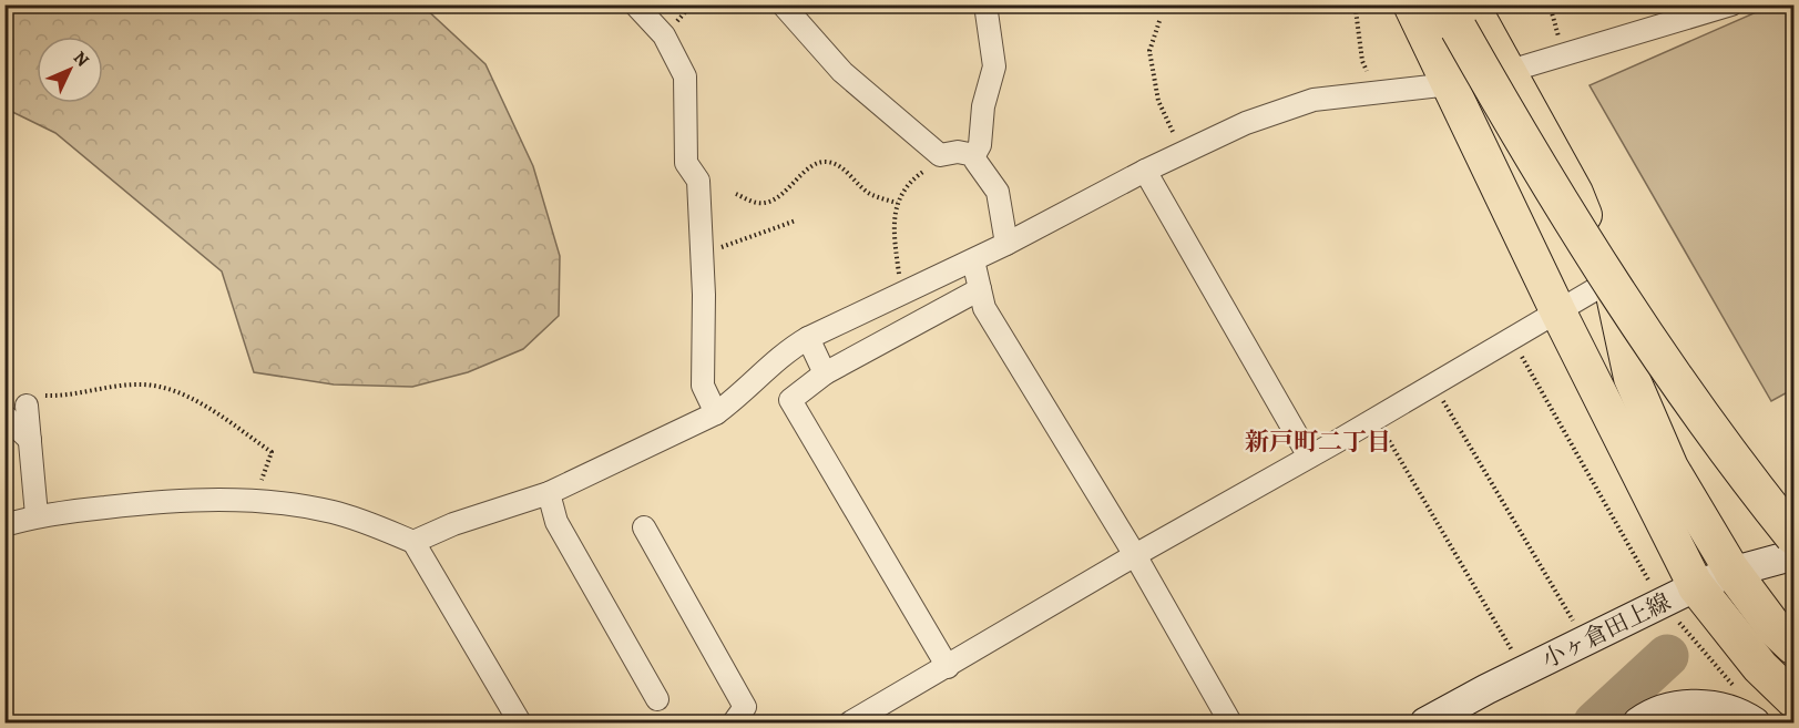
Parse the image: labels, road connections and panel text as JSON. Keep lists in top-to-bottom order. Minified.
{"streets":{"main road":["小ヶ倉田上線"]},"districts":["新戸町二丁目"],"north":"top right"}
